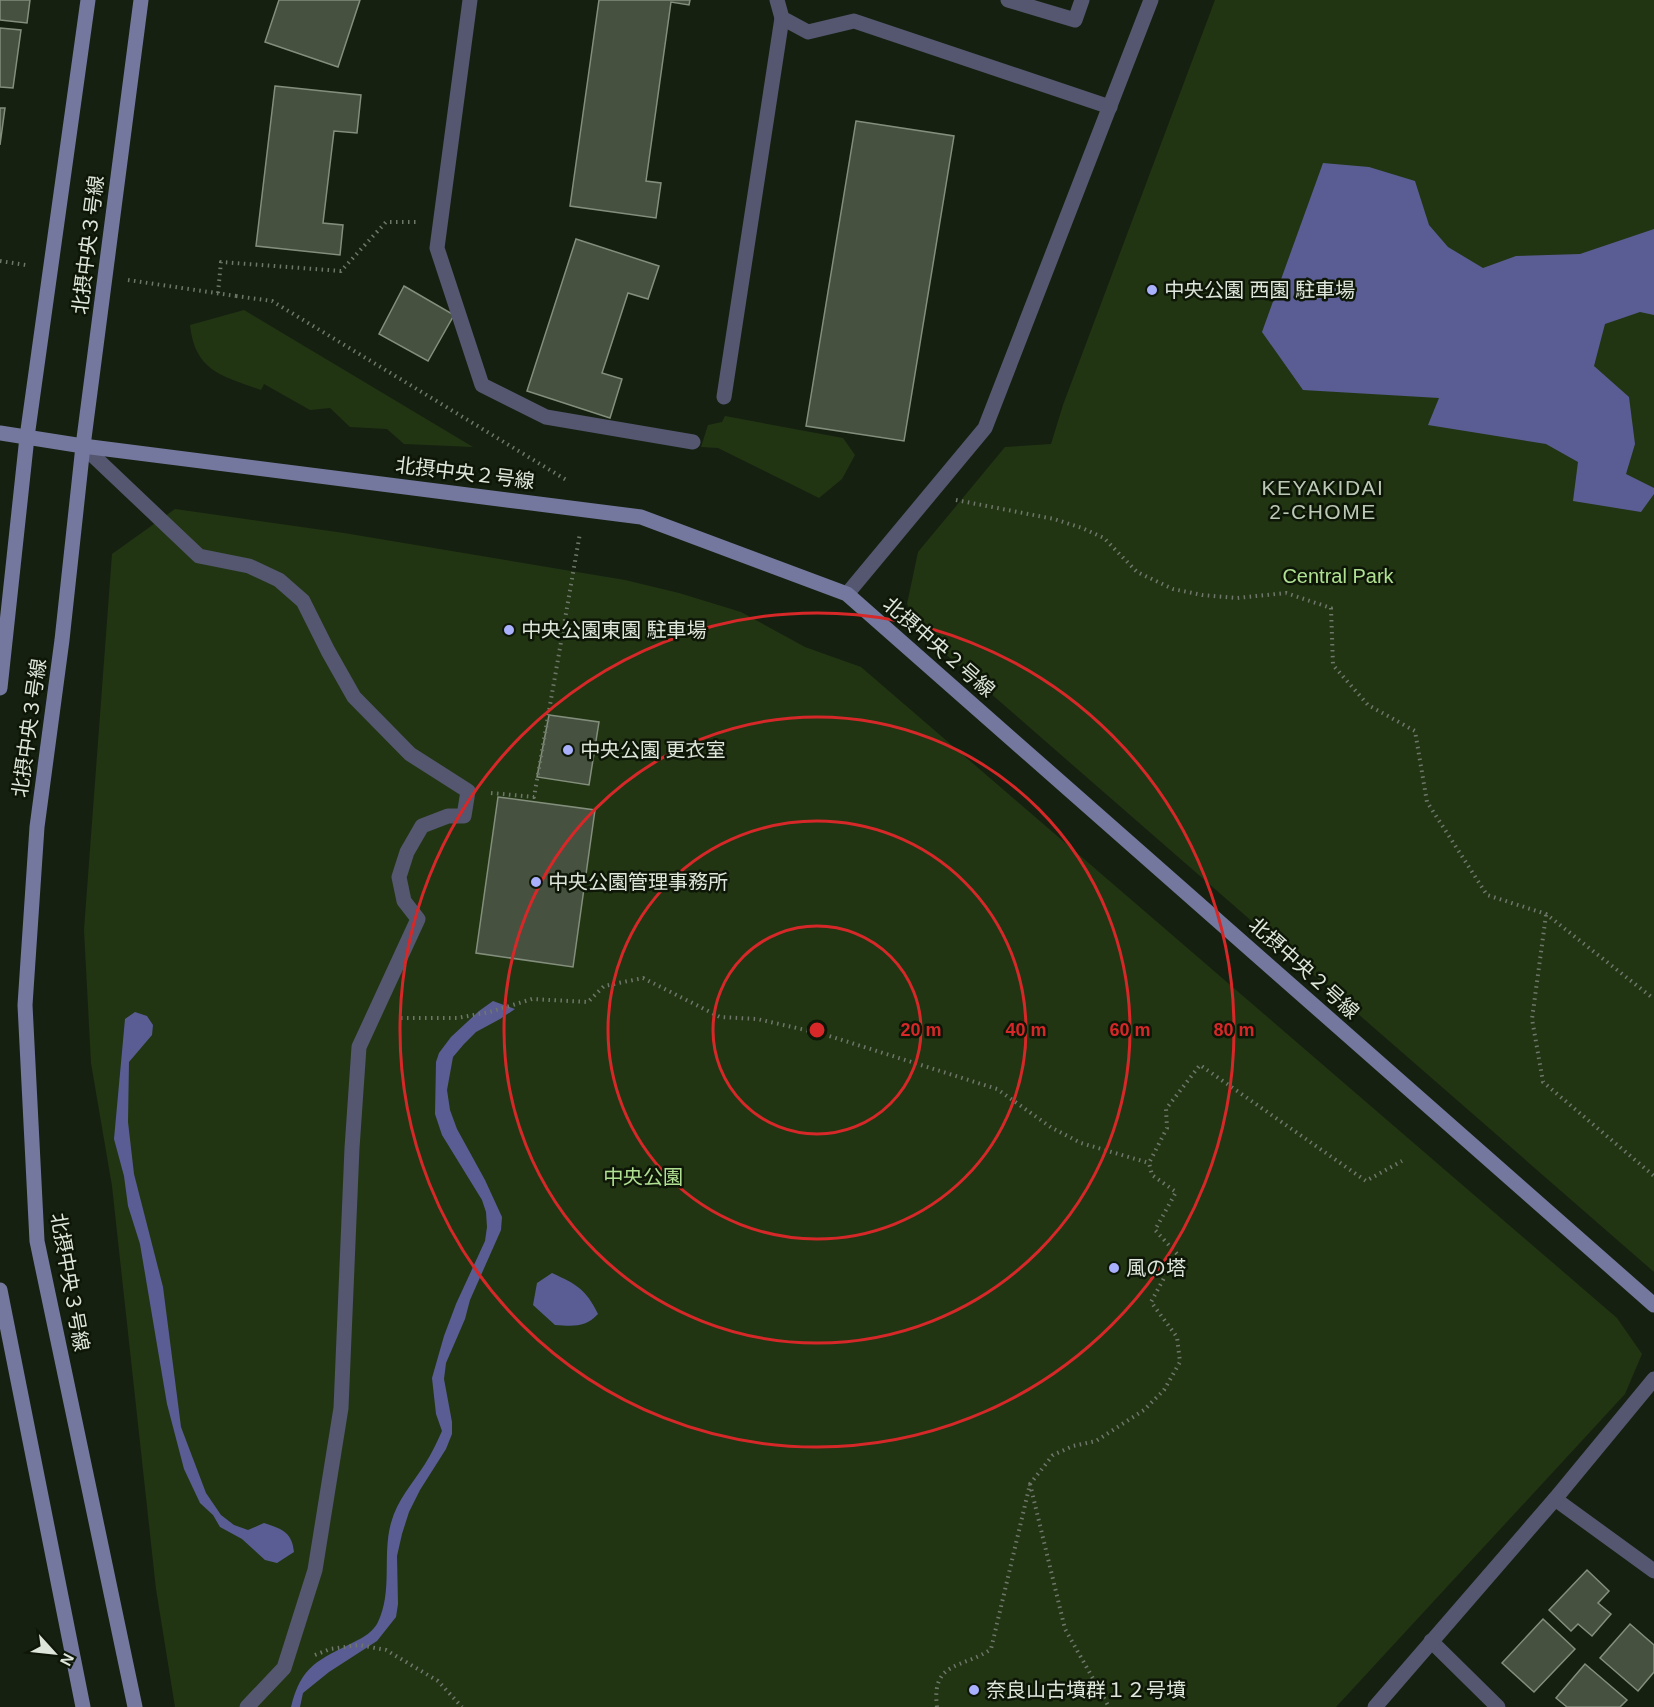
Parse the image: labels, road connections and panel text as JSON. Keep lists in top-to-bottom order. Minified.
{"streets":{"street":["北摂中央３号線","北摂中央２号線"]},"crossings":[["北摂中央３号線","北摂中央２号線"]],"districts":["KEYAKIDAI 2-CHOME"],"parks":["Central Park","中央公園"],"places":["中央公園 西園 駐車場","中央公園東園 駐車場","中央公園 更衣室","中央公園管理事務所","風の塔","奈良山古墳群１２号墳"],"north":"bottom right","rings":["20 m","40 m","60 m","80 m"]}
